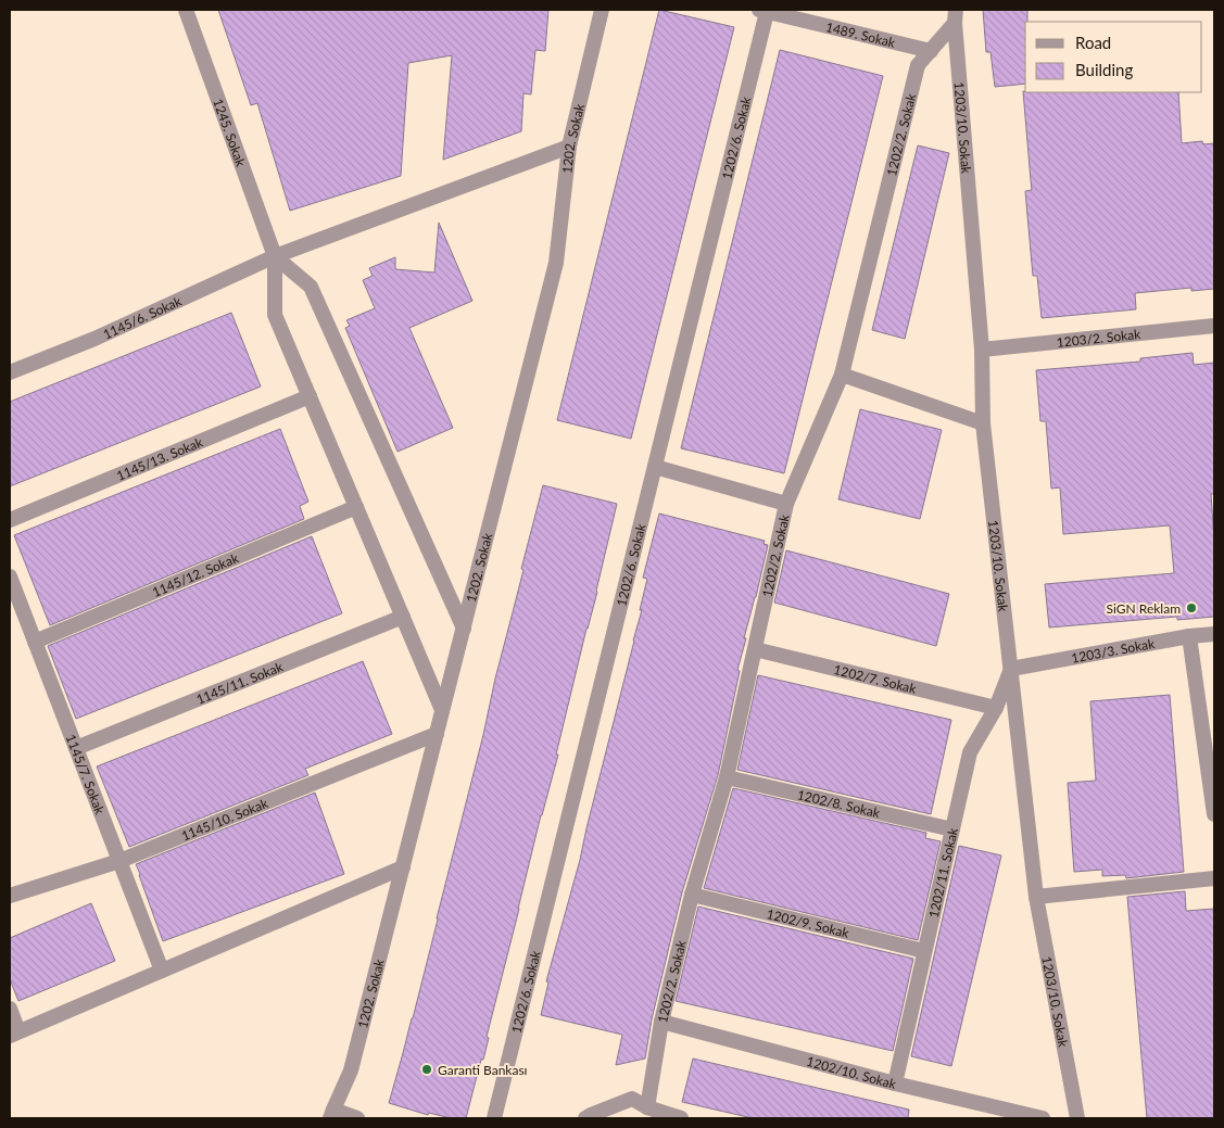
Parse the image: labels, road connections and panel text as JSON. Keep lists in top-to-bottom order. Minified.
{"streets":{"street":["1489. Sokak","1203/10. Sokak","1245. Sokak","1202/2. Sokak","1202. Sokak","1202/6. Sokak","1145/6. Sokak","1203/2. Sokak","1145/13. Sokak","1145/12. Sokak","1203/3. Sokak","1202/7. Sokak","1145/11. Sokak","1145/7. Sokak","1202/8. Sokak","1145/10. Sokak","1202/11. Sokak","1202/9. Sokak","1202/10. Sokak"]},"crossings":[["1489. Sokak","1202/2. Sokak"],["1489. Sokak","1202/6. Sokak"],["1203/10. Sokak","1202/2. Sokak"],["1203/10. Sokak","1203/2. Sokak"],["1203/10. Sokak","1203/3. Sokak"],["1203/10. Sokak","1202/11. Sokak"],["1245. Sokak","1145/6. Sokak"],["1202/2. Sokak","1202/7. Sokak"],["1202/2. Sokak","1202/8. Sokak"],["1202/2. Sokak","1202/9. Sokak"],["1202/2. Sokak","1202/10. Sokak"],["1202. Sokak","1145/6. Sokak"],["1202. Sokak","1145/10. Sokak"],["1145/12. Sokak","1145/7. Sokak"],["1203/3. Sokak","1202/11. Sokak"],["1202/7. Sokak","1202/11. Sokak"],["1145/11. Sokak","1145/7. Sokak"],["1145/7. Sokak","1145/10. Sokak"],["1202/8. Sokak","1202/11. Sokak"],["1202/11. Sokak","1202/9. Sokak"],["1202/11. Sokak","1202/10. Sokak"]],"places":["SiGN Reklam","Garanti Bankası"],"legend":["Road","Building"]}
